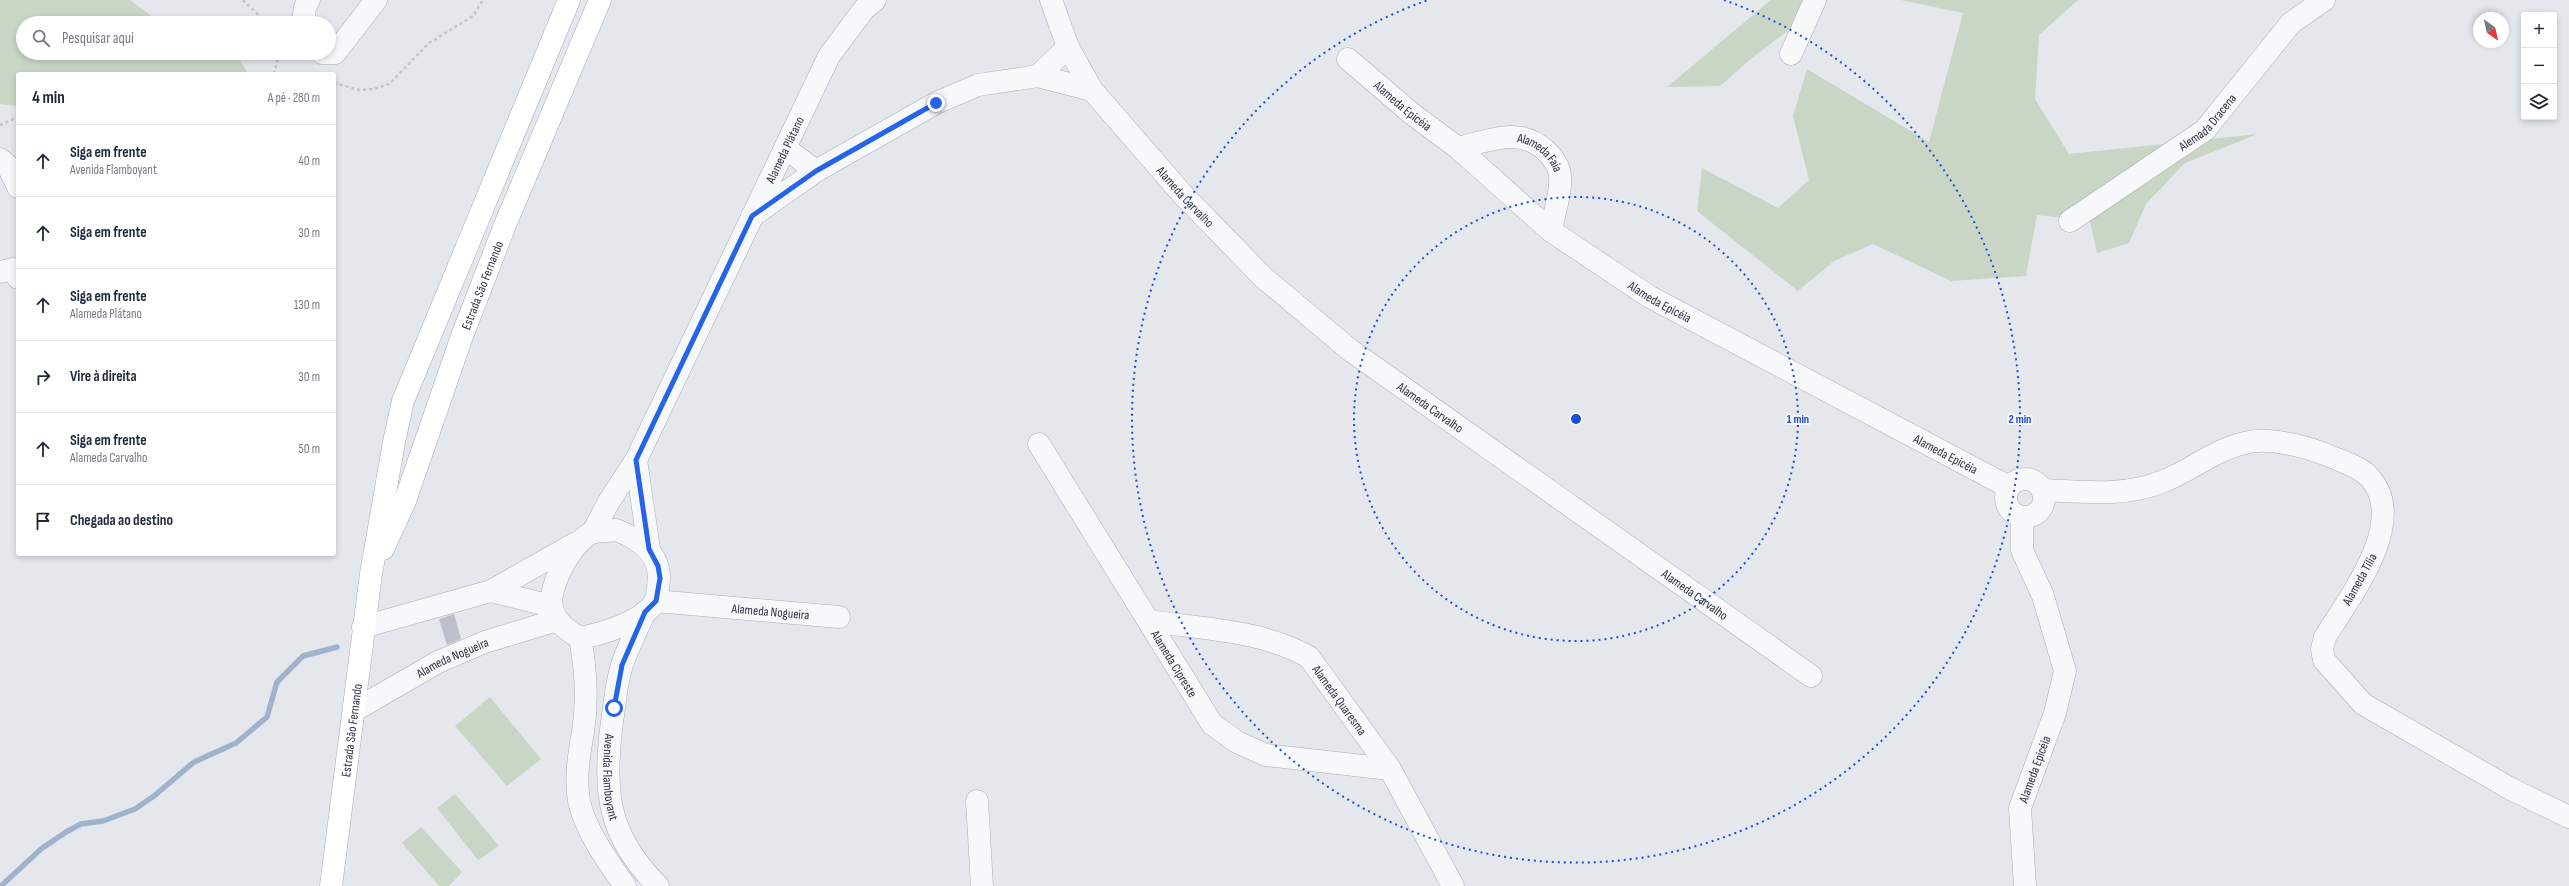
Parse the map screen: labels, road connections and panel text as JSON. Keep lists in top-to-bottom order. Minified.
{"streets":{"main road":["Estrada São Fernando"],"street":["Alameda Epicéia","Alemada Dracena","Alameda Plátano","Alameda Faia","Alameda Carvalho","Alameda Tília","Alameda Nogueira","Alameda Cipreste","Alameda Quaresma","Avenida Flamboyant"]},"crossings":[["Alameda Epicéia","Alameda Faia"],["Alameda Epicéia","Alameda Tília"],["Alameda Plátano","Alameda Nogueira"],["Alameda Plátano","Avenida Flamboyant"],["Estrada São Fernando","Alameda Nogueira"],["Alameda Nogueira","Avenida Flamboyant"],["Alameda Cipreste","Alameda Quaresma"]],"north":"bottom right","page":{"map_buttons":["+","−"],"search":"Pesquisar aqui","heading":["4 min","A pé · 280 m"],"list":[["Siga em frente","Avenida Flamboyant","40 m"],["Siga em frente","30 m"],["Siga em frente","Alameda Plátano","130 m"],["Vire à direita","30 m"],["Siga em frente","Alameda Carvalho","50 m"],"Chegada ao destino"]},"rings":["1 min","2 min"]}
